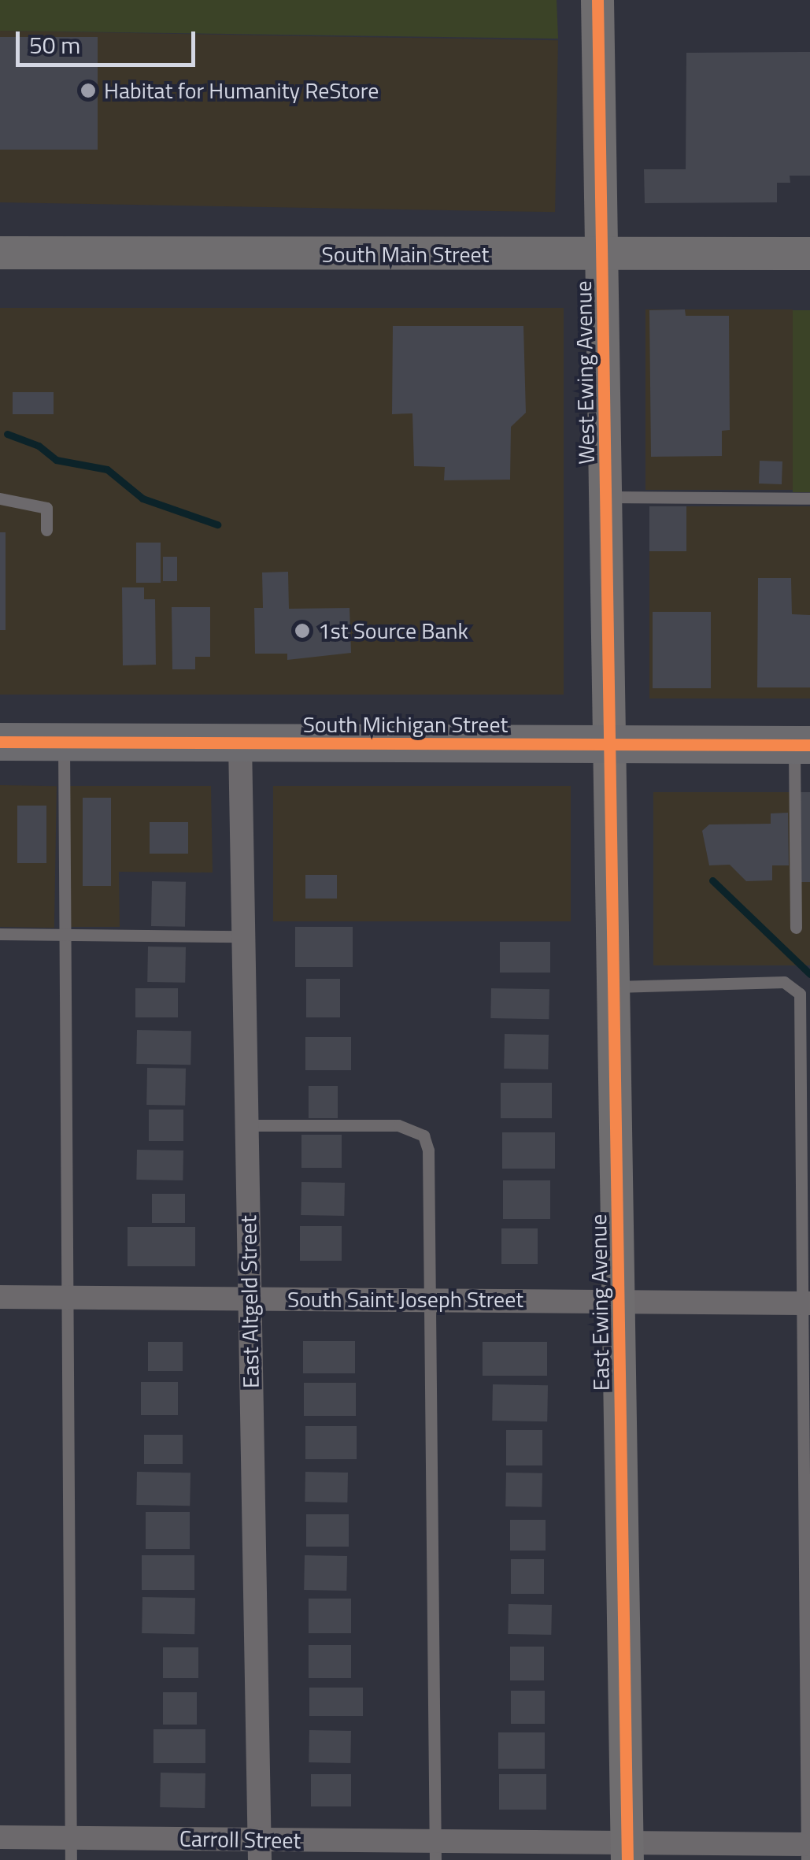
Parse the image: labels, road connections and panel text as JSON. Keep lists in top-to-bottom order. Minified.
{"streets":{"main road":["South Michigan Street"],"street":["South Main Street","West Ewing Avenue","South Saint Joseph Street","East Altgeld Street","East Ewing Avenue","Carroll Street"]},"crossings":[["South Main Street","West Ewing Avenue"],["West Ewing Avenue","South Michigan Street"],["West Ewing Avenue","East Ewing Avenue"],["South Michigan Street","East Altgeld Street"],["South Michigan Street","East Ewing Avenue"],["South Saint Joseph Street","East Altgeld Street"],["South Saint Joseph Street","East Ewing Avenue"],["East Altgeld Street","Carroll Street"],["East Ewing Avenue","Carroll Street"]],"places":["Habitat for Humanity ReStore","1st Source Bank"],"scale_bar":"50 m"}
